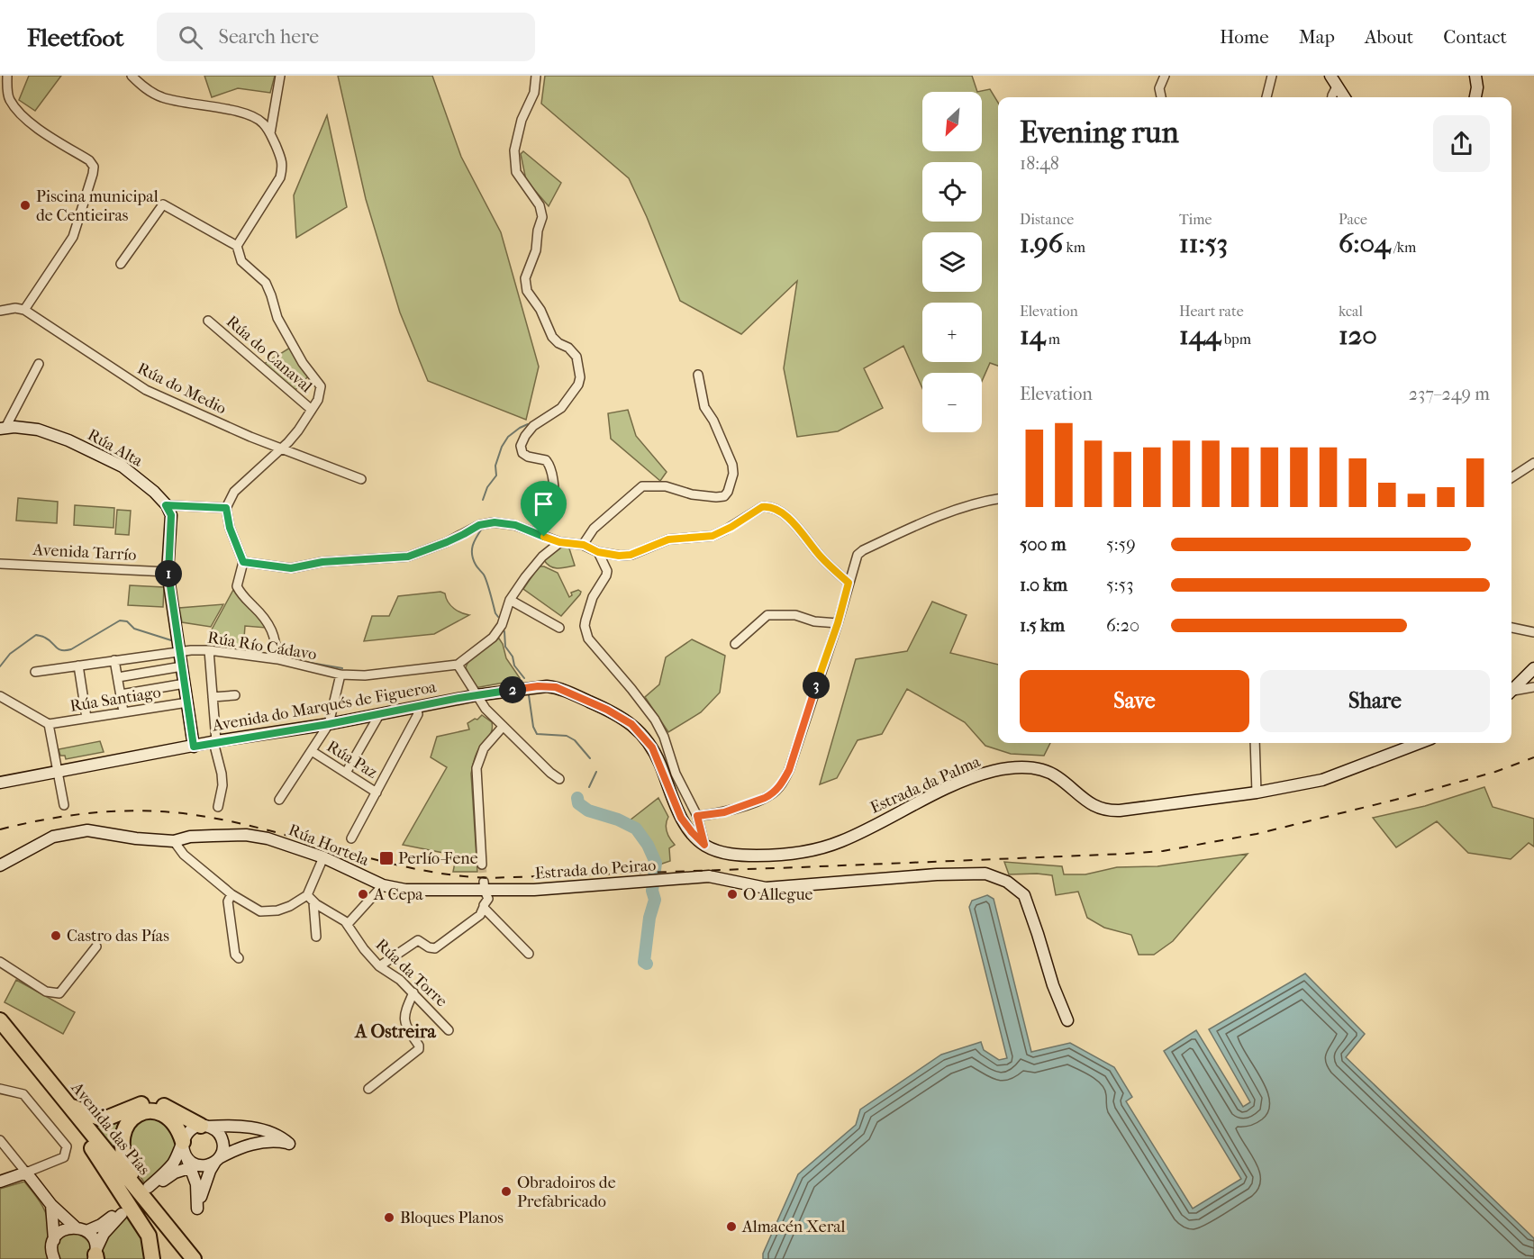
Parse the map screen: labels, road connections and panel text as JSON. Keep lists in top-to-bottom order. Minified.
{"streets":{"highway":["Avenida das Pías"],"street":["Rúa do Canaval","Rúa do Medio","Rúa Alta","Avenida Tarrío","Rúa Río Cádavo","Rúa Santiago","Avenida do Marqués de Figueroa","Rúa Paz","Estrada da Palma","Rúa Hortela","Estrada do Peirao","Rúa da Torre"]},"crossings":[["Avenida do Marqués de Figueroa","Estrada da Palma"],["Rúa Hortela","Estrada do Peirao"]],"districts":["A Ostreira"],"places":{"other":["Piscina municipal de Centieiras","A Cepa","O Allegue","Castro das Pías","Obradoiros de Prefabricado","Bloques Planos","Almacén Xeral"],"transit":["Perlío-Fene"]},"north":"bottom left","page":{"header":"Fleetfoot","search":"Search here","nav":["Home","Map","About","Contact"],"map_buttons":["+","−"],"heading":["Evening run","18:48"],"stats":[["Distance","1.96 km"],["Time","11:53"],["Pace","6:04 /km"],["Elevation","14 m"],["Heart rate","144 bpm"],["kcal","120"]],"chart":["Elevation","237–249 m"],"list":[{"name":"500 m","note":"5:59"},{"name":"1.0 km","note":"5:53"},{"name":"1.5 km","note":"6:20"}],"pins":["1","3","2"],"buttons":["Save","Share"]}}
